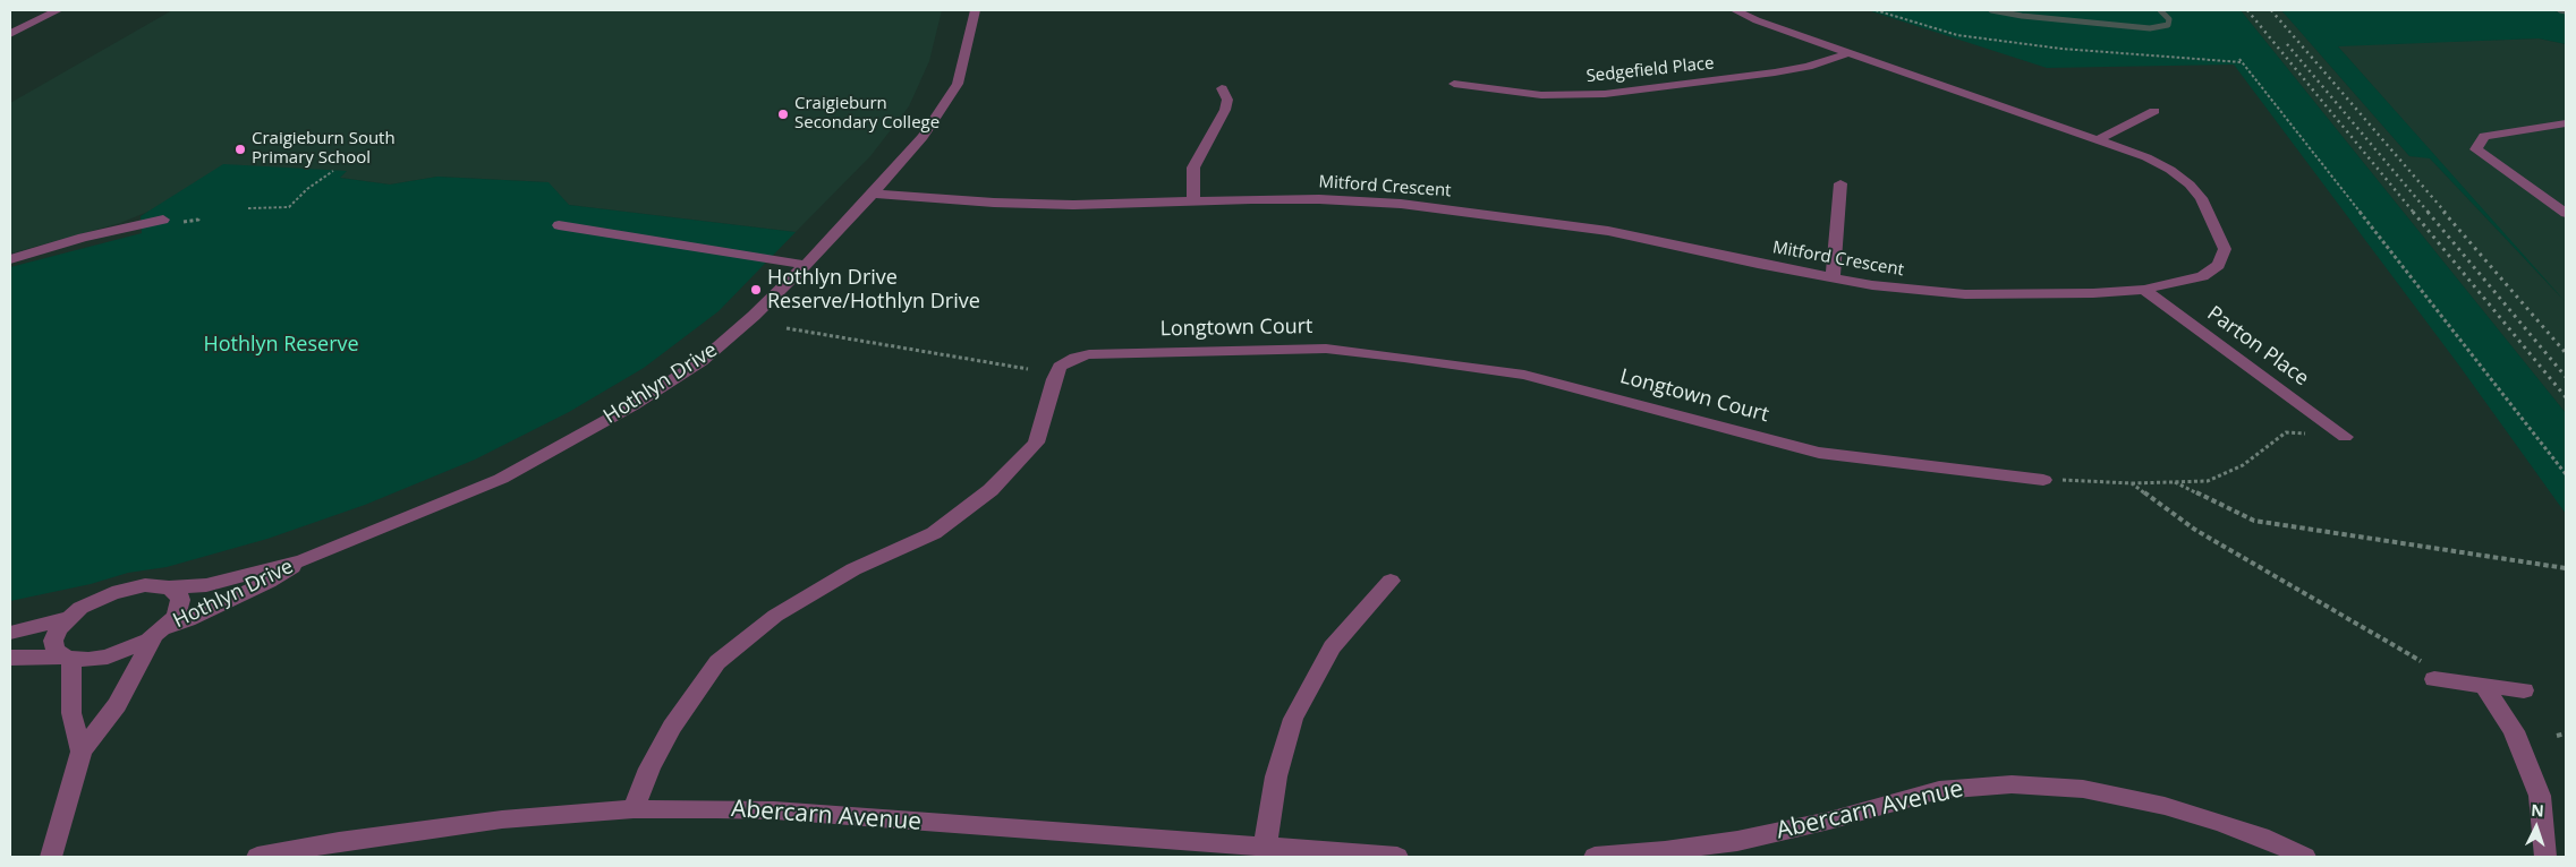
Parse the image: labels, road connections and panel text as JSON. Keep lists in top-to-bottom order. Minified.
{"streets":{"street":["Sedgefield Place","Mitford Crescent","Longtown Court","Parton Place","Hothlyn Drive","Abercarn Avenue"]},"crossings":[["Sedgefield Place","Mitford Crescent"],["Mitford Crescent","Parton Place"],["Mitford Crescent","Hothlyn Drive"],["Longtown Court","Abercarn Avenue"]],"parks":["Hothlyn Reserve"],"places":["Craigieburn Secondary College","Craigieburn South Primary School","Hothlyn Drive Reserve/Hothlyn Drive"],"north":"top"}
